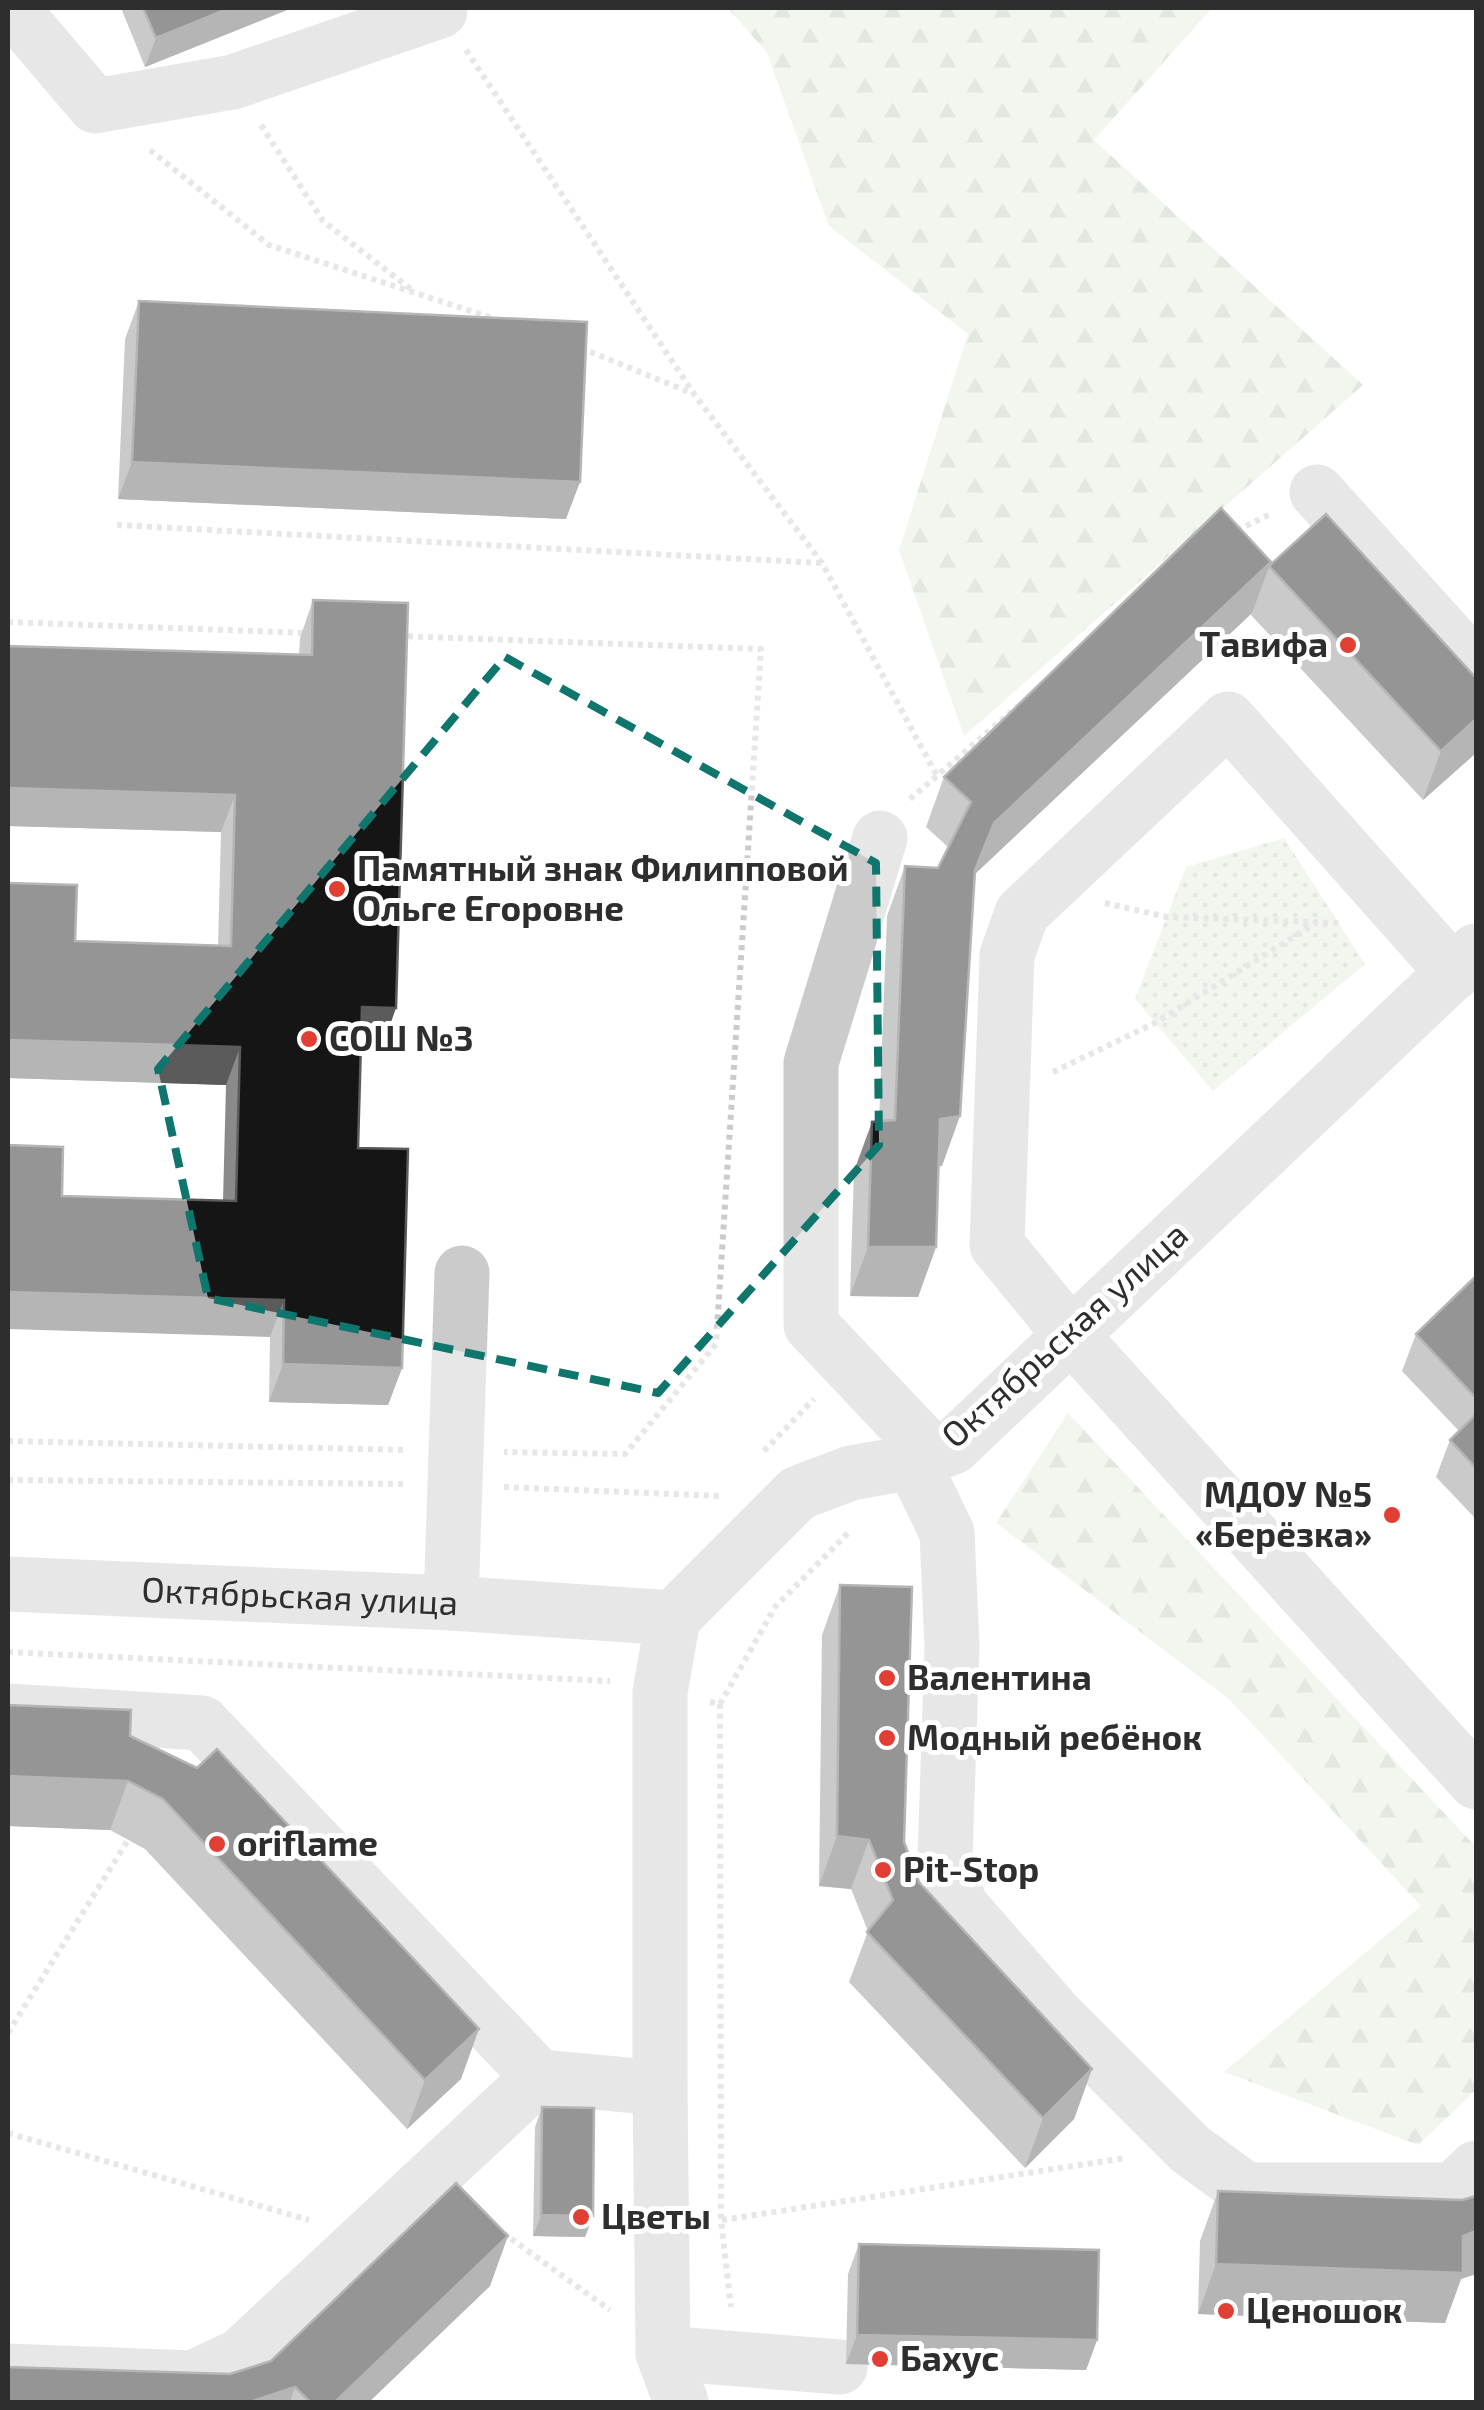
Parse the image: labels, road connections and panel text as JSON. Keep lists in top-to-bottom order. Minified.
{"streets":{"street":["Октябрьская улица"]},"places":["Тавифа","Памятный знак Филипповой Ольге Егоровне","СОШ №3","МДОУ №5 «Берёзка»","Валентина","Модный ребёнок","oriflame","Pit-Stop","Цветы","Ценошок","Бахус"]}
